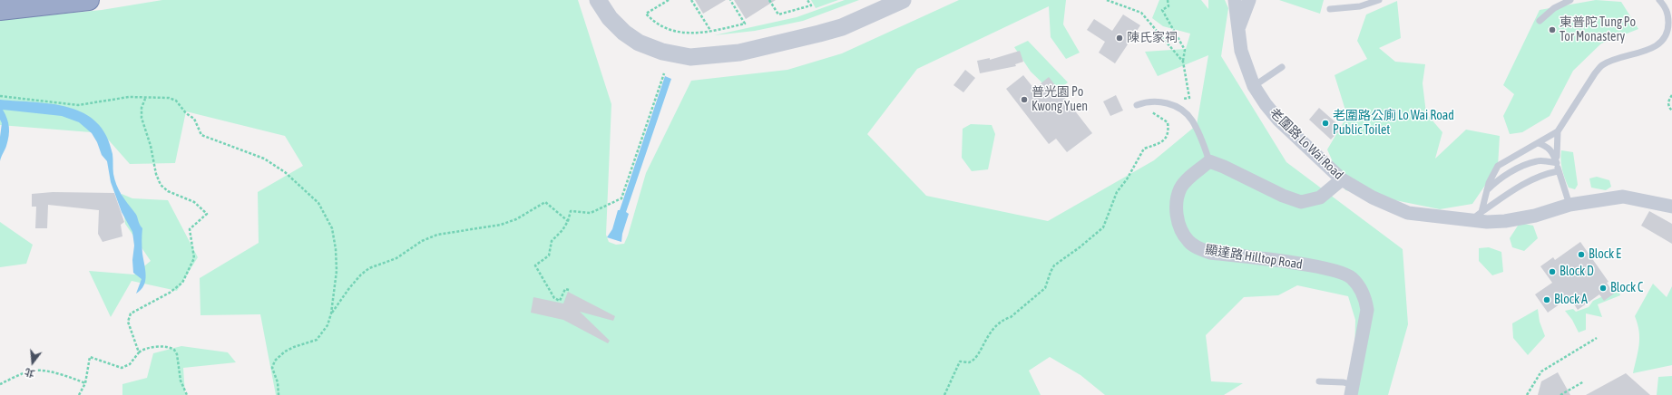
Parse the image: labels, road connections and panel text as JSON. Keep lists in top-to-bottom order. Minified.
{"streets":{"street":["老圍路 Lo Wai Road","顯達路 Hilltop Road"]},"places":["東普陀 Tung Po Tor Monastery","陳氏家祠","普光園 Po Kwong Yuen","老圍路公廁 Lo Wai Road Public Toilet","Block E","Block D","Block C","Block A"],"north":"bottom"}
